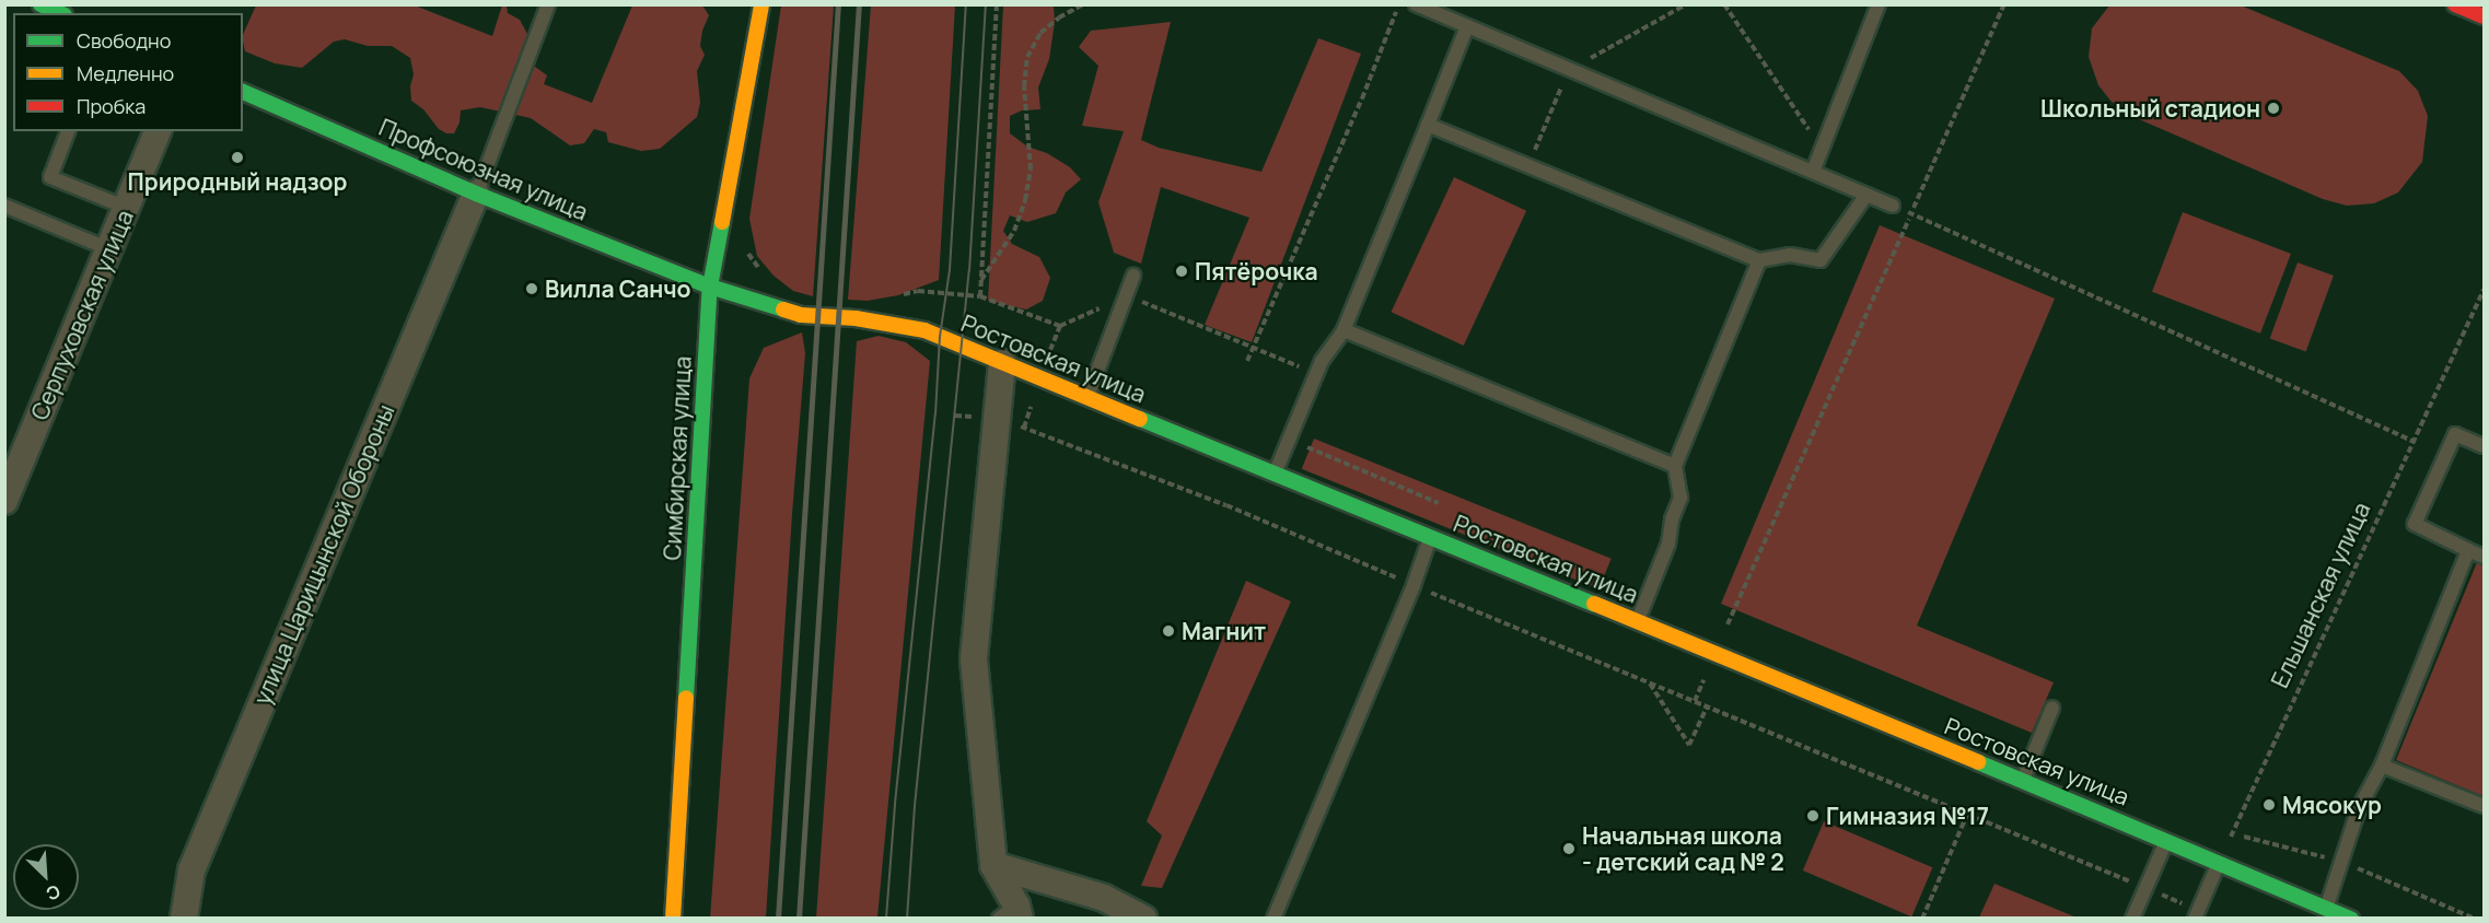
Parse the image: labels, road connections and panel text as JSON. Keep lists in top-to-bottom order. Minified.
{"streets":{"main road":["Профсоюзная улица","Ростовская улица","Симбирская улица"],"street":["Серпуховская улица","улица Царицынской Обороны"],"path":["Ельшанская улица"]},"crossings":[["Профсоюзная улица","Ростовская улица"],["Профсоюзная улица","Симбирская улица"],["Профсоюзная улица","улица Царицынской Обороны"],["Ростовская улица","Симбирская улица"],["Ростовская улица","Ельшанская улица"]],"places":["Школьный стадион","Природный надзор","Пятёрочка","Вилла Санчо","Магнит","Мясокур","Гимназия №17","Начальная школа - детский сад № 2"],"legend":["Свободно","Медленно","Пробка"],"north":"bottom right"}
